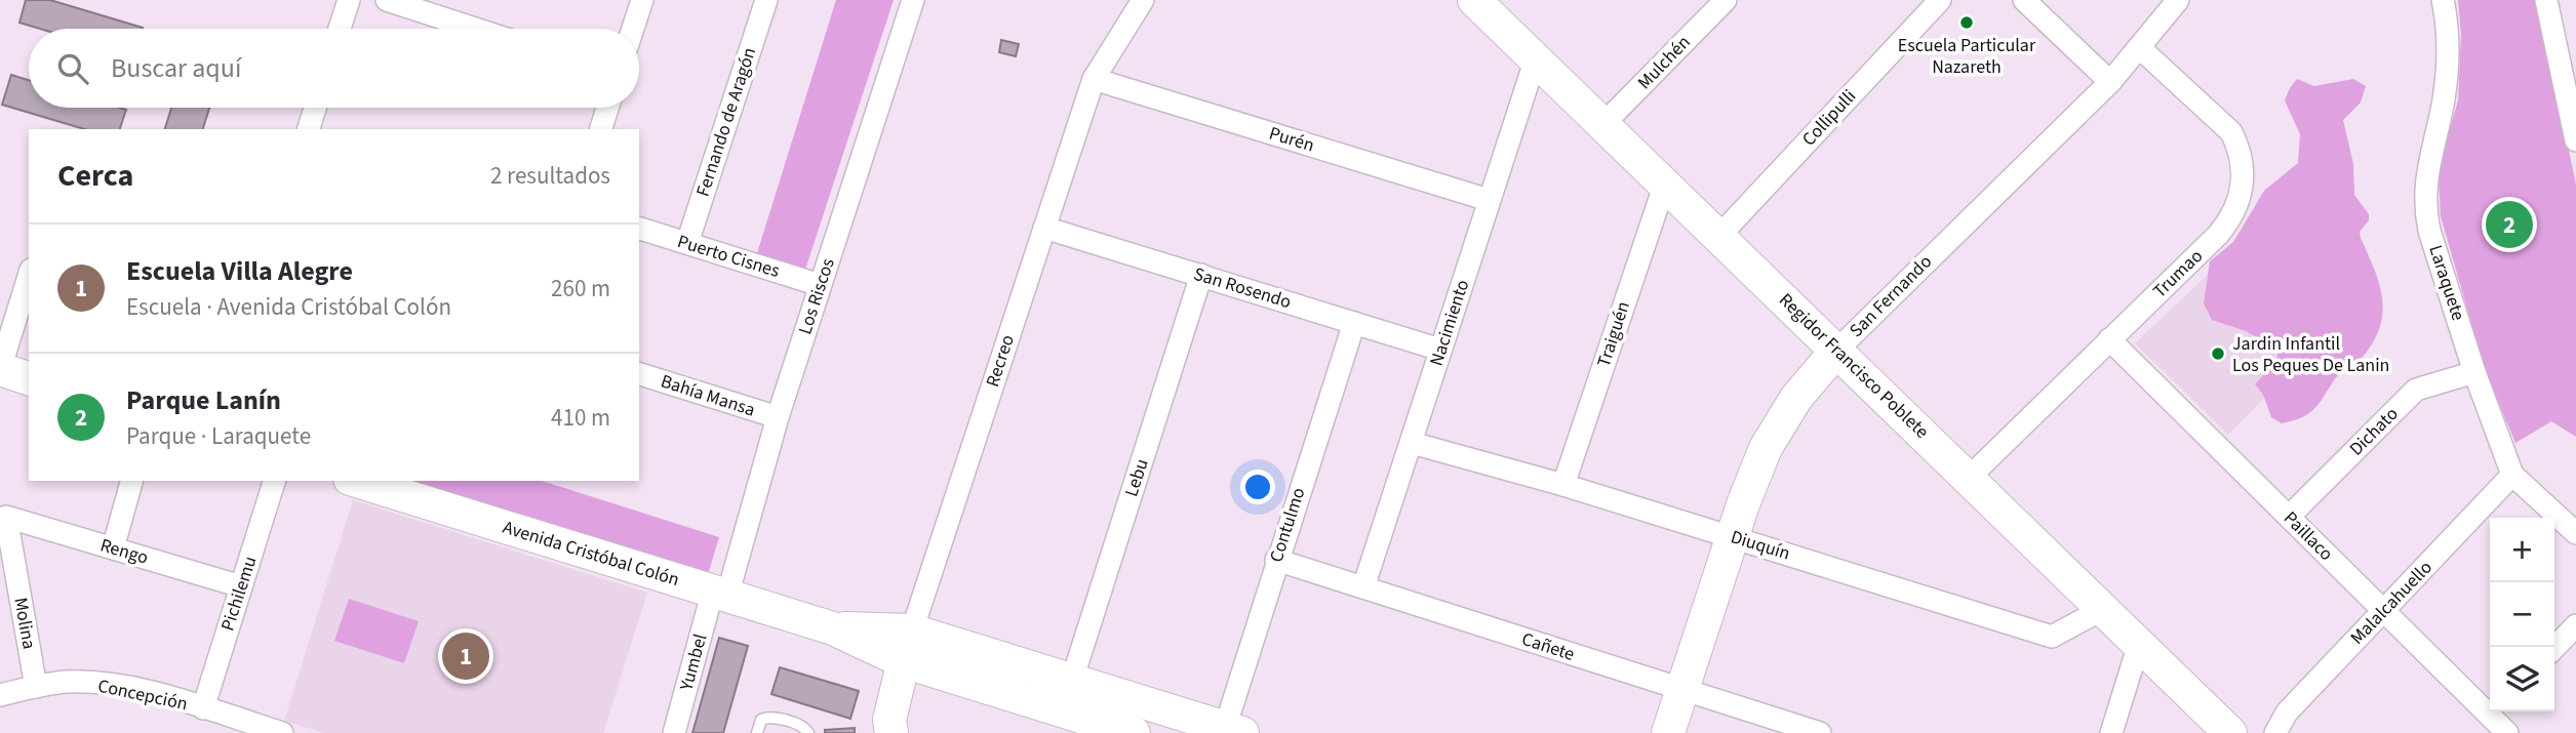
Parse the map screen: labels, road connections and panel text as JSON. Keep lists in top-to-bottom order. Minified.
{"streets":{"street":["Mulchén","Collipulli","Fernando de Aragón","Purén","Puerto Cisnes","Trumao","Laraquete","San Rosendo","Los Riscos","San Fernando","Nacimiento","Traiguén","Recreo","Regidor Francisco Poblete","Bahía Mansa","Dichato","Lebu","Contulmo","Paillaco","Diuquín","Rengo","Avenida Cristóbal Colón","Pichilemu","Malalcahuello","Molina","Cañete","Yumbel","Concepción"]},"crossings":[["Mulchén","Regidor Francisco Poblete"],["Collipulli","Regidor Francisco Poblete"],["Fernando de Aragón","Puerto Cisnes"],["Purén","Nacimiento"],["Purén","Recreo"],["Puerto Cisnes","Los Riscos"],["Trumao","San Fernando"],["Trumao","Regidor Francisco Poblete"],["Trumao","Paillaco"],["Laraquete","Dichato"],["Laraquete","Malalcahuello"],["San Rosendo","Nacimiento"],["San Rosendo","Recreo"],["San Rosendo","Lebu"],["San Rosendo","Contulmo"],["Los Riscos","Bahía Mansa"],["Los Riscos","Avenida Cristóbal Colón"],["Los Riscos","Yumbel"],["San Fernando","Regidor Francisco Poblete"],["San Fernando","Diuquín"],["San Fernando","Cañete"],["Nacimiento","Regidor Francisco Poblete"],["Nacimiento","Diuquín"],["Nacimiento","Cañete"],["Traiguén","Regidor Francisco Poblete"],["Traiguén","Diuquín"],["Recreo","Avenida Cristóbal Colón"],["Regidor Francisco Poblete","Diuquín"],["Dichato","Paillaco"],["Lebu","Avenida Cristóbal Colón"],["Contulmo","Avenida Cristóbal Colón"],["Contulmo","Cañete"],["Paillaco","Malalcahuello"],["Rengo","Pichilemu"],["Rengo","Molina"],["Avenida Cristóbal Colón","Yumbel"],["Pichilemu","Concepción"],["Molina","Concepción"]],"places":["Escuela Particular Nazareth","Jardin Infantil Los Peques De Lanin"],"page":{"search":"Buscar aquí","heading":["Cerca","2 resultados"],"pins":["2","1"],"list":[{"mark":"1","name":"Escuela Villa Alegre","note":"Escuela · Avenida Cristóbal Colón","value":"260 m"},{"mark":"2","name":"Parque Lanín","note":"Parque · Laraquete","value":"410 m"}],"map_buttons":["+","−"]}}
